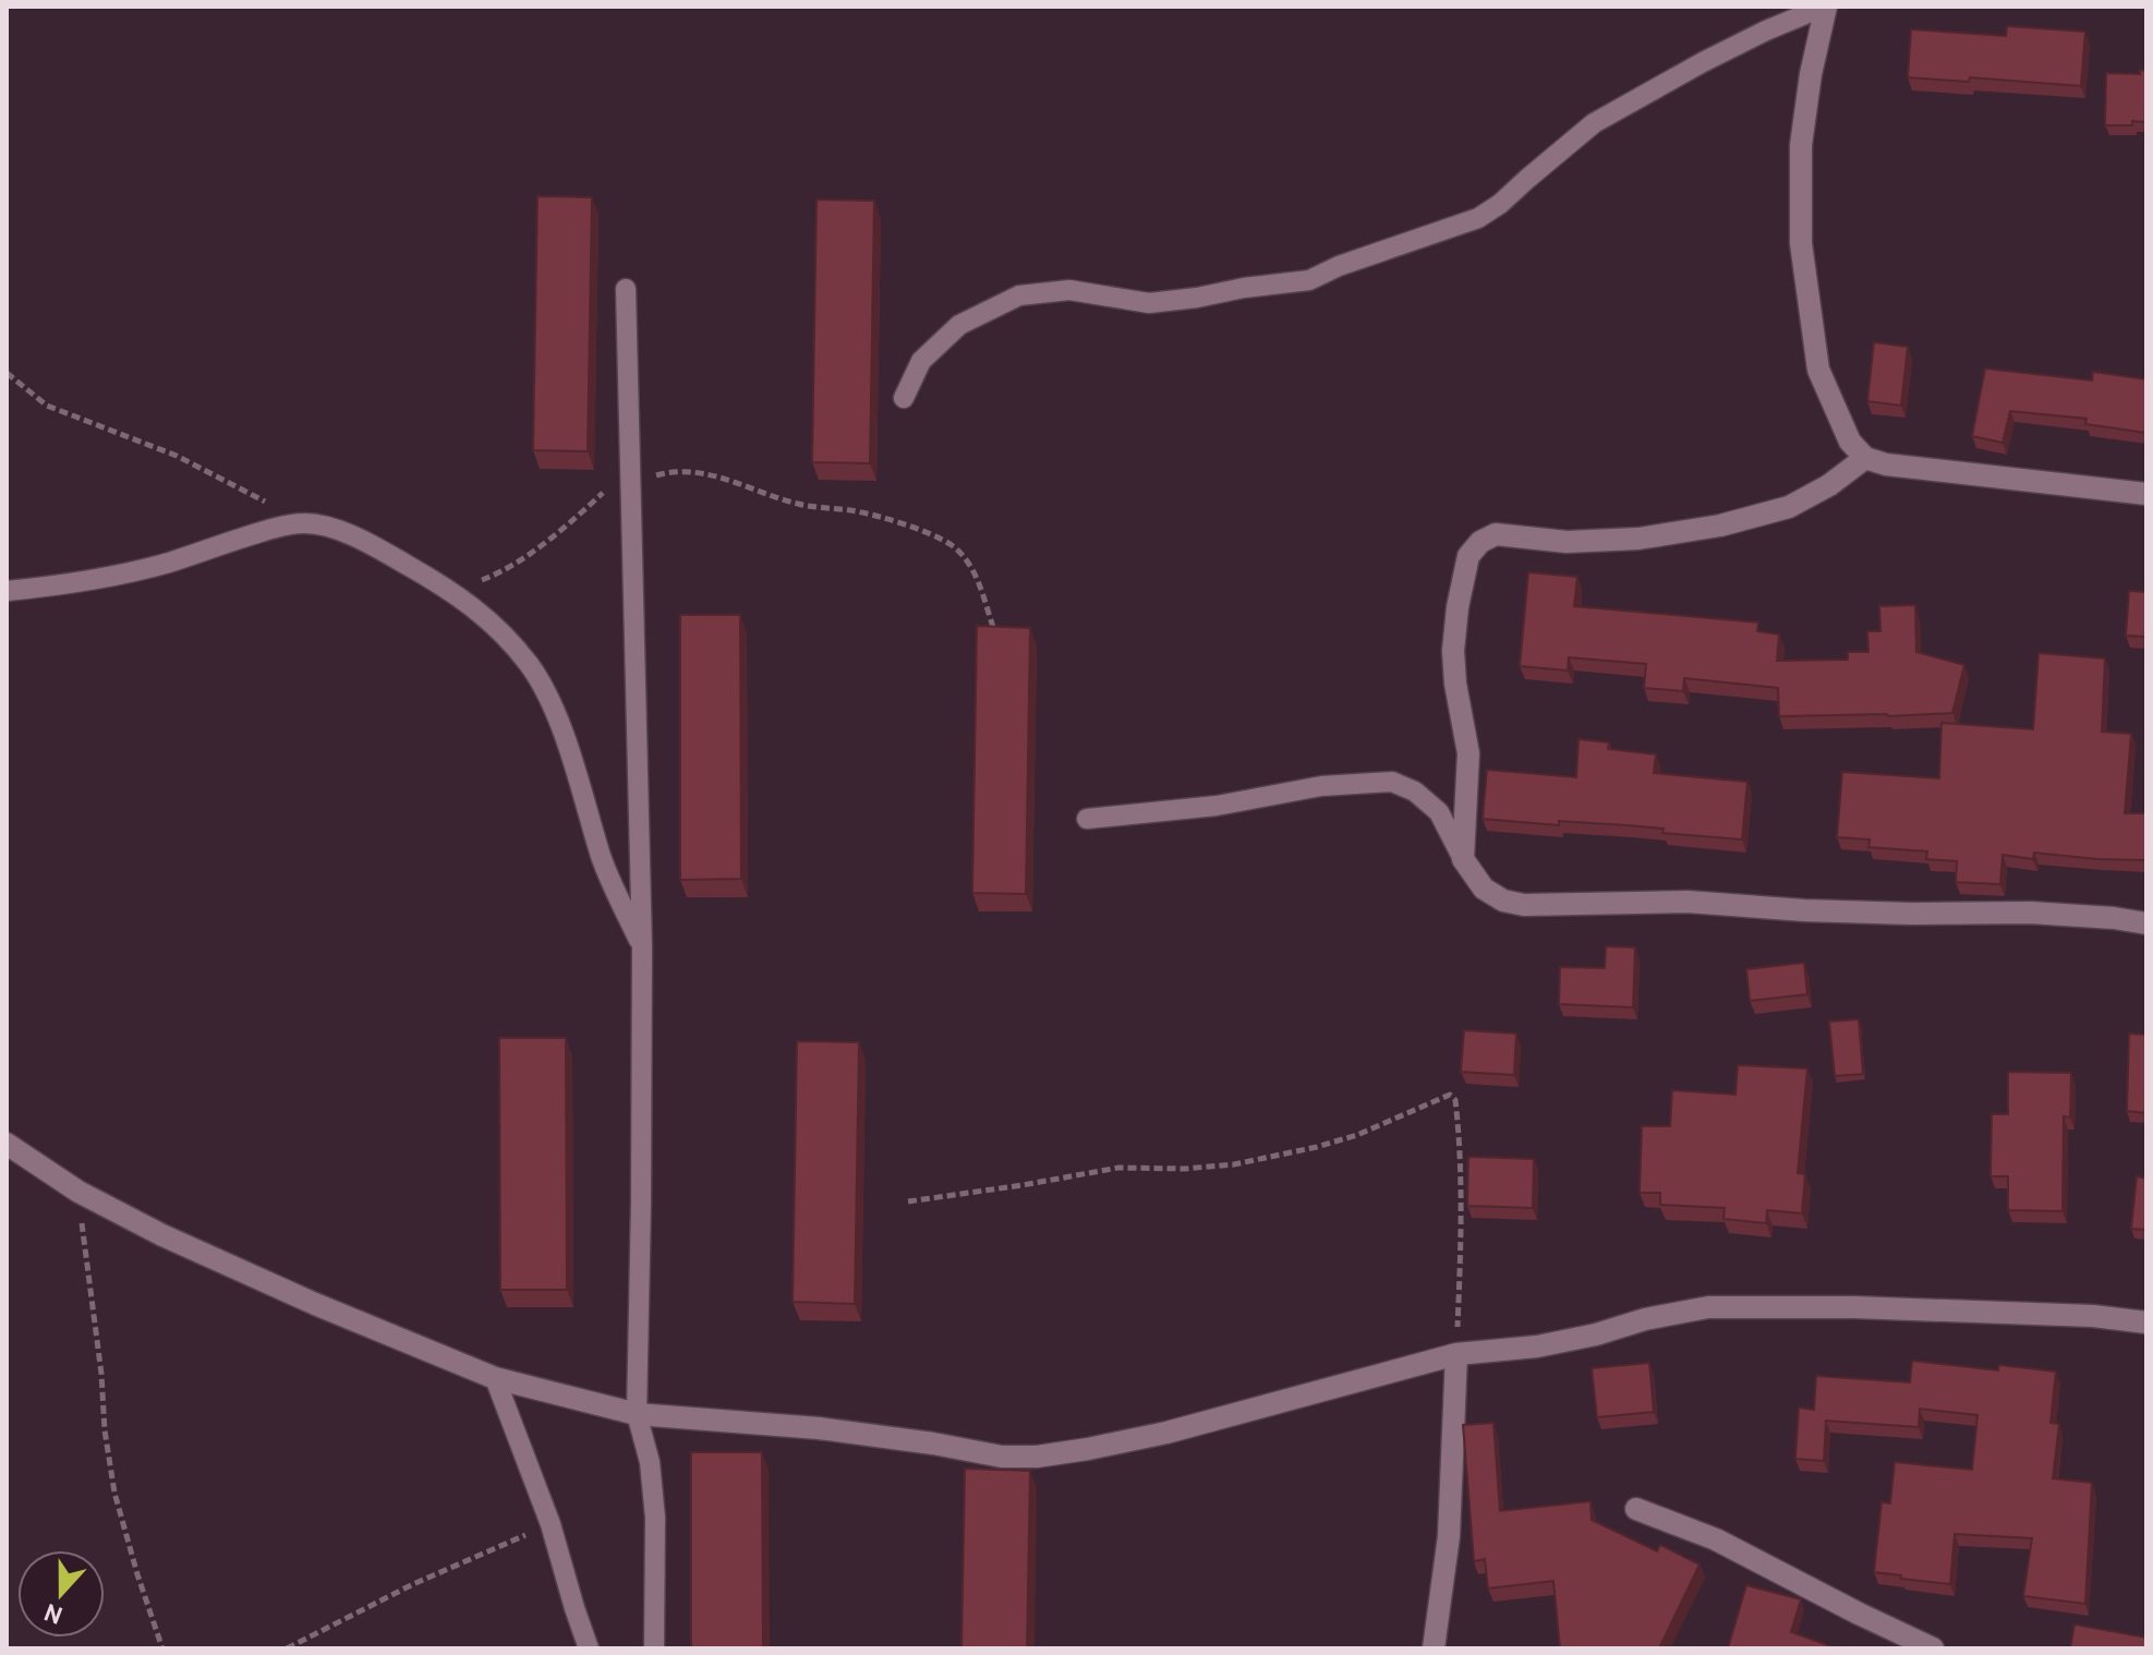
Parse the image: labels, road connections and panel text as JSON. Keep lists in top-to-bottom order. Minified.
{"north":"bottom"}
